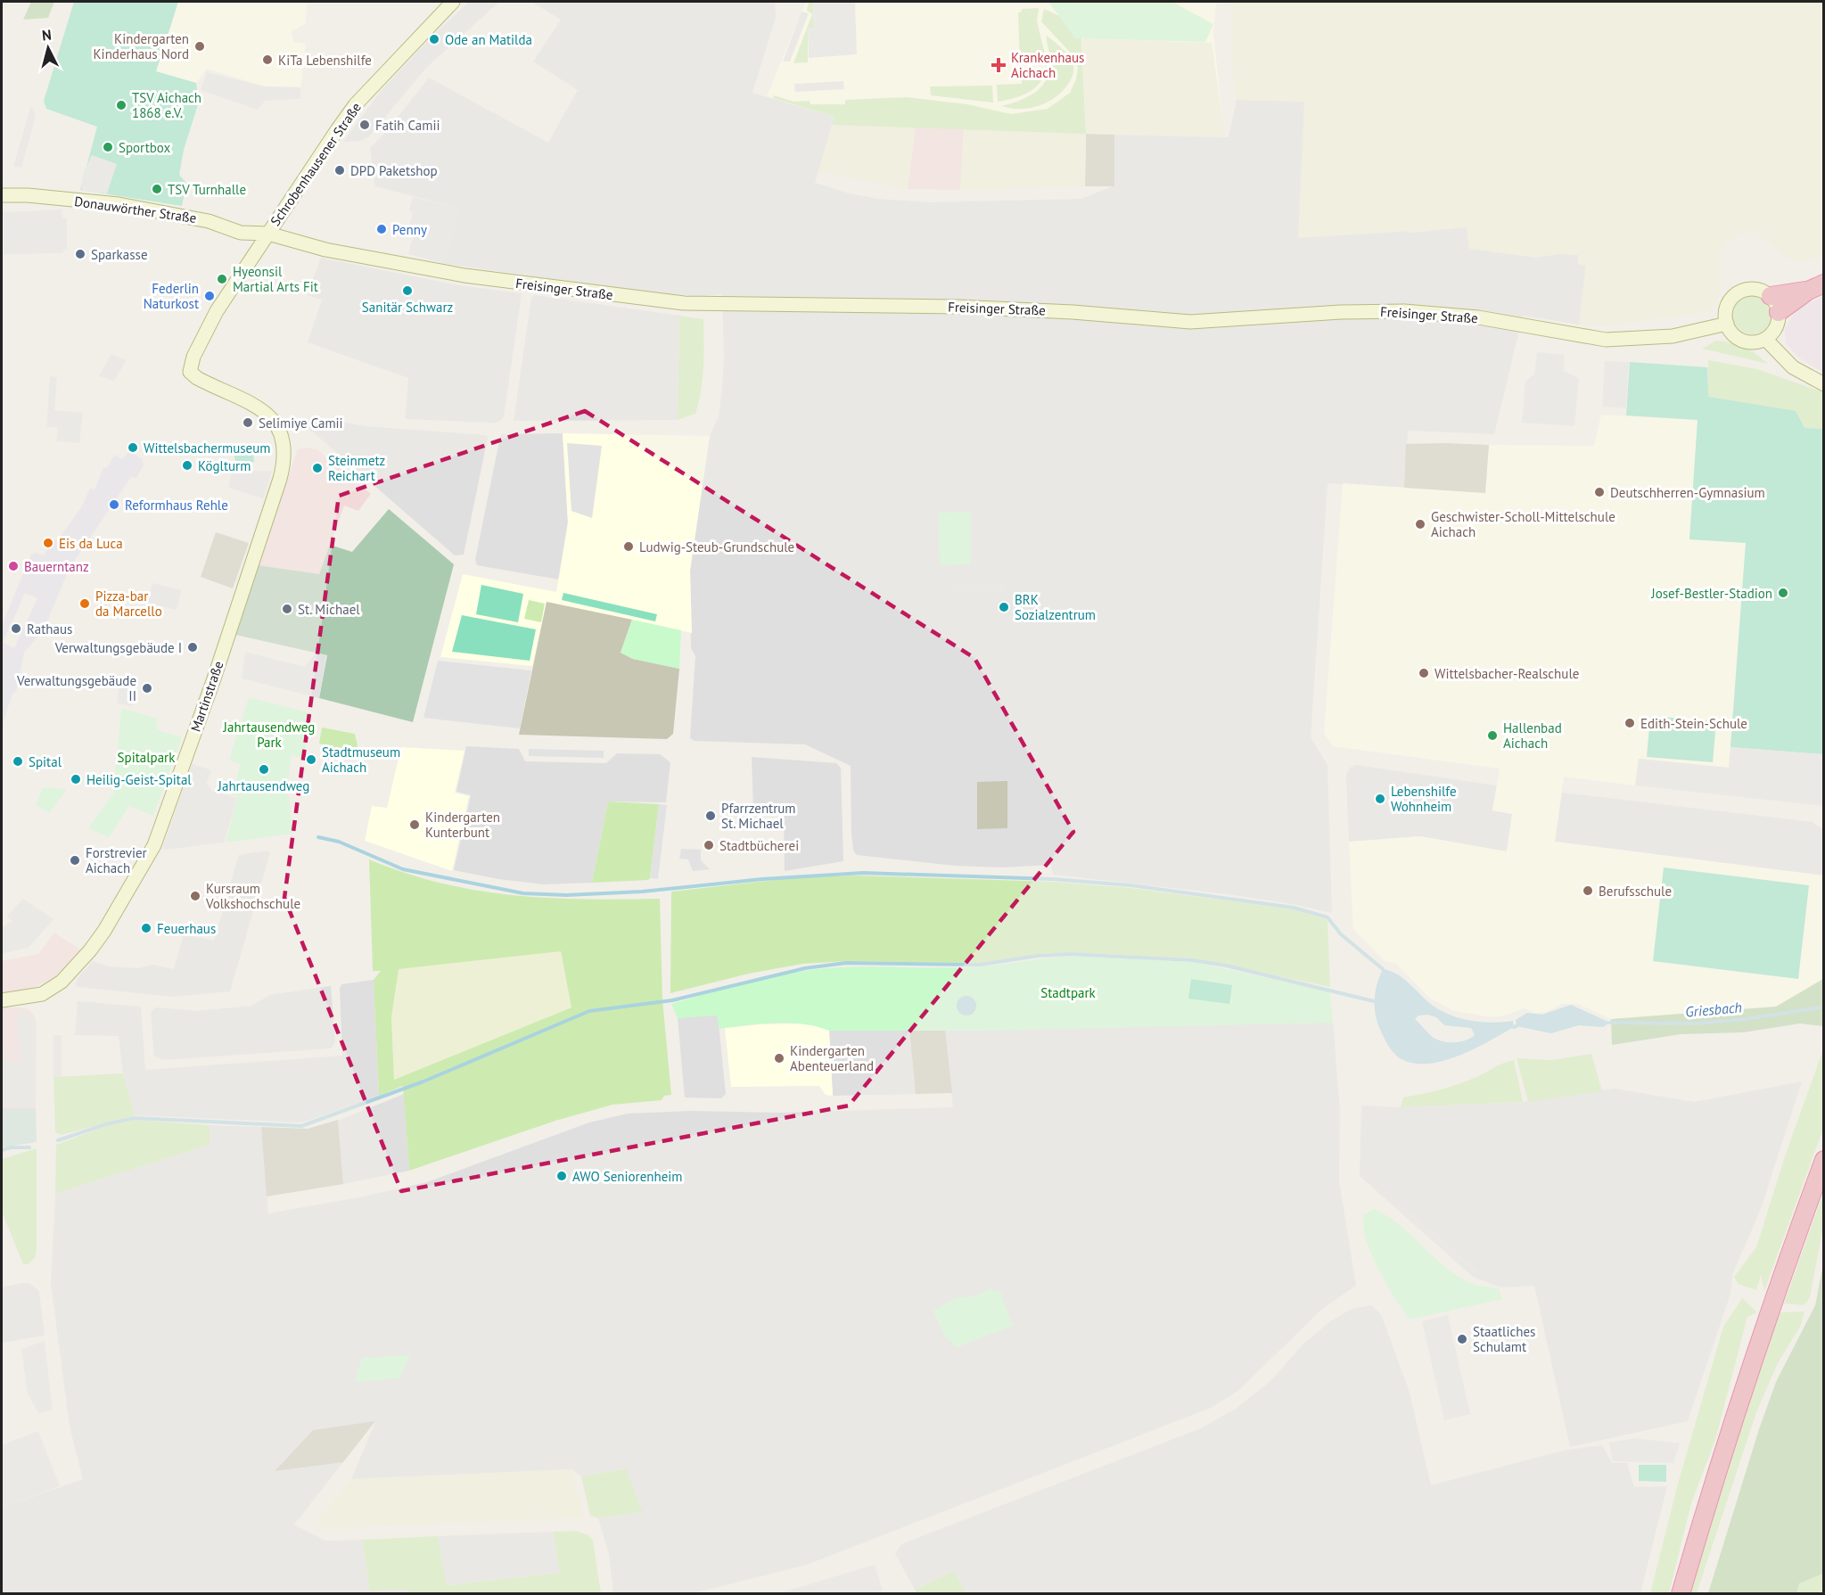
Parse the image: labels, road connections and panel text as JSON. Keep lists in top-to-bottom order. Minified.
{"streets":{"main road":["Schrobenhausener Straße","Donauwörther Straße","Freisinger Straße","Martinstraße"]},"crossings":[["Schrobenhausener Straße","Donauwörther Straße"],["Schrobenhausener Straße","Freisinger Straße"],["Schrobenhausener Straße","Martinstraße"],["Donauwörther Straße","Freisinger Straße"]],"water":["Griesbach"],"parks":["Jahrtausendweg Park","Spitalpark","Stadtpark"],"places":{"other":["Ode an Matilda","Kindergarten Kinderhaus Nord","KiTa Lebenshilfe","TSV Aichach 1868 e.V.","Fatih Camii","Sportbox","DPD Paketshop","TSV Turnhalle","Penny","Sparkasse","Hyeonsil Martial Arts Fit","Sanitär Schwarz","Federlin Naturkost","Selimiye Camii","Wittelsbachermuseum","Köglturm","Steinmetz Reichart","Deutschherren-Gymnasium","Reformhaus Rehle","Geschwister-Scholl-Mittelschule Aichach","Eis da Luca","Ludwig-Steub-Grundschule","Bauerntanz","Josef-Bestler-Stadion","Pizza-bar da Marcello","BRK Sozialzentrum","St. Michael","Rathaus","Verwaltungsgebäude I","Wittelsbacher-Realschule","Verwaltungsgebäude II","Edith-Stein-Schule","Hallenbad Aichach","Stadtmuseum Aichach","Spital","Jahrtausendweg","Heilig-Geist-Spital","Lebenshilfe Wohnheim","Pfarrzentrum St. Michael","Kindergarten Kunterbunt","Stadtbücherei","Forstrevier Aichach","Berufsschule","Kursraum Volkshochschule","Feuerhaus","Kindergarten Abenteuerland","AWO Seniorenheim","Staatliches Schulamt"],"health":["Krankenhaus Aichach"]},"north":"top"}
